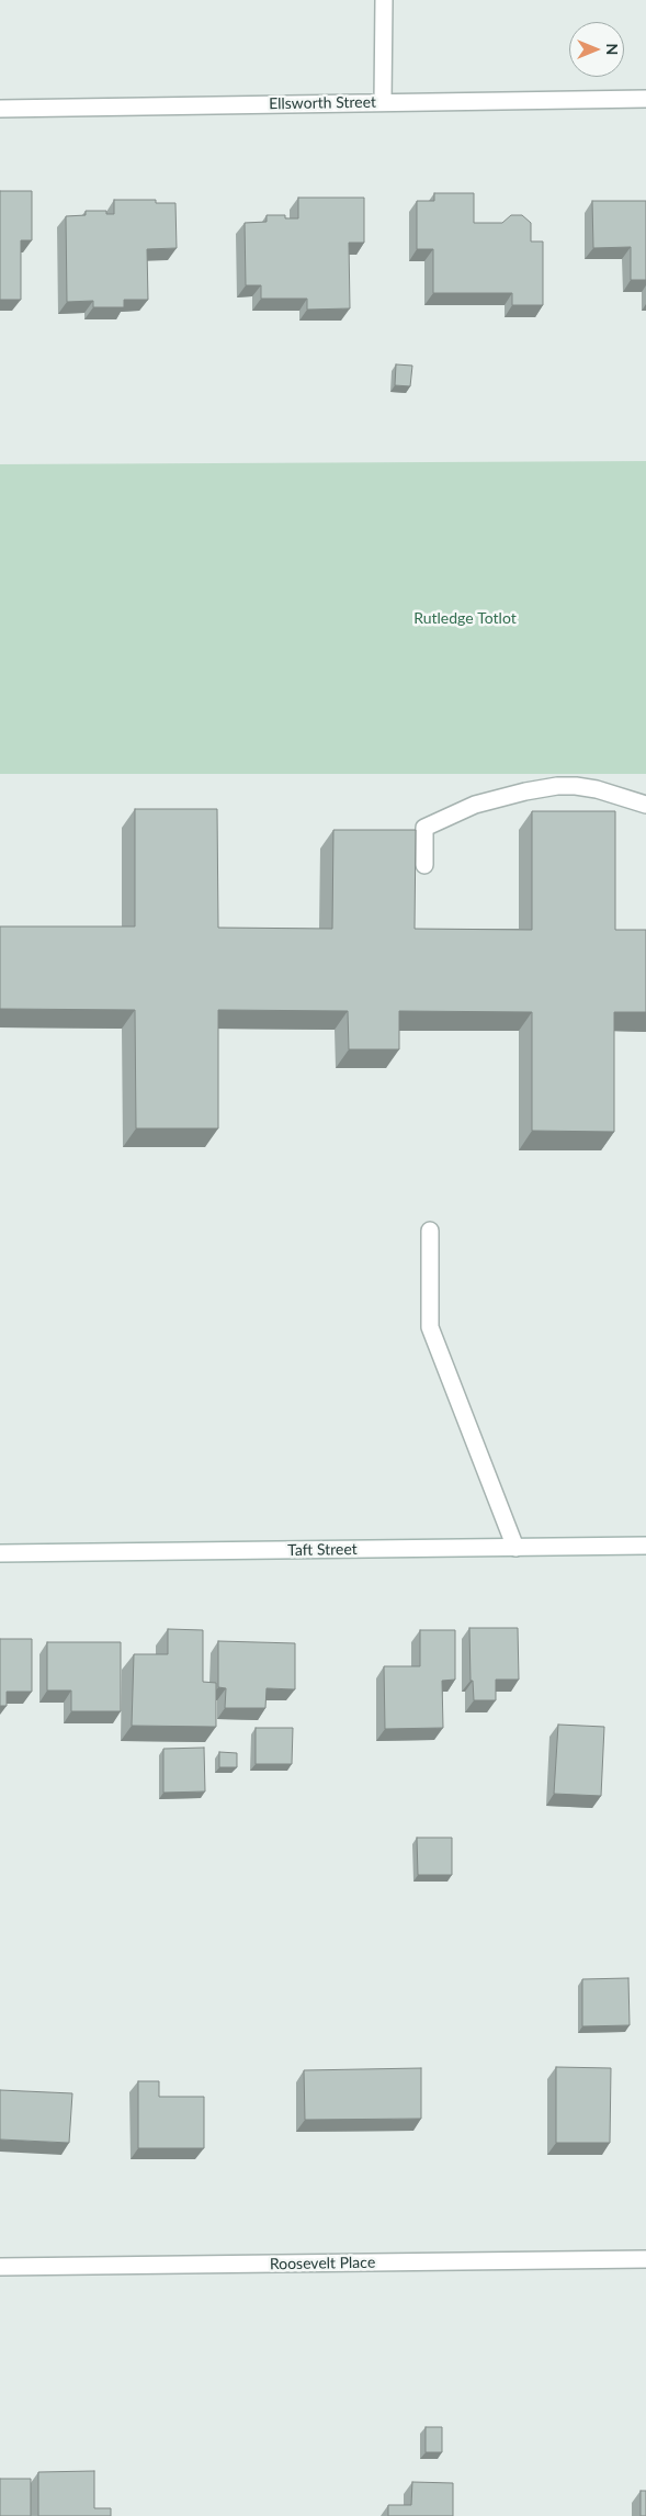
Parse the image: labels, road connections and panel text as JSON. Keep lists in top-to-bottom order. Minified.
{"streets":{"street":["Ellsworth Street","Taft Street","Roosevelt Place"]},"parks":["Rutledge Totlot"],"north":"right"}
